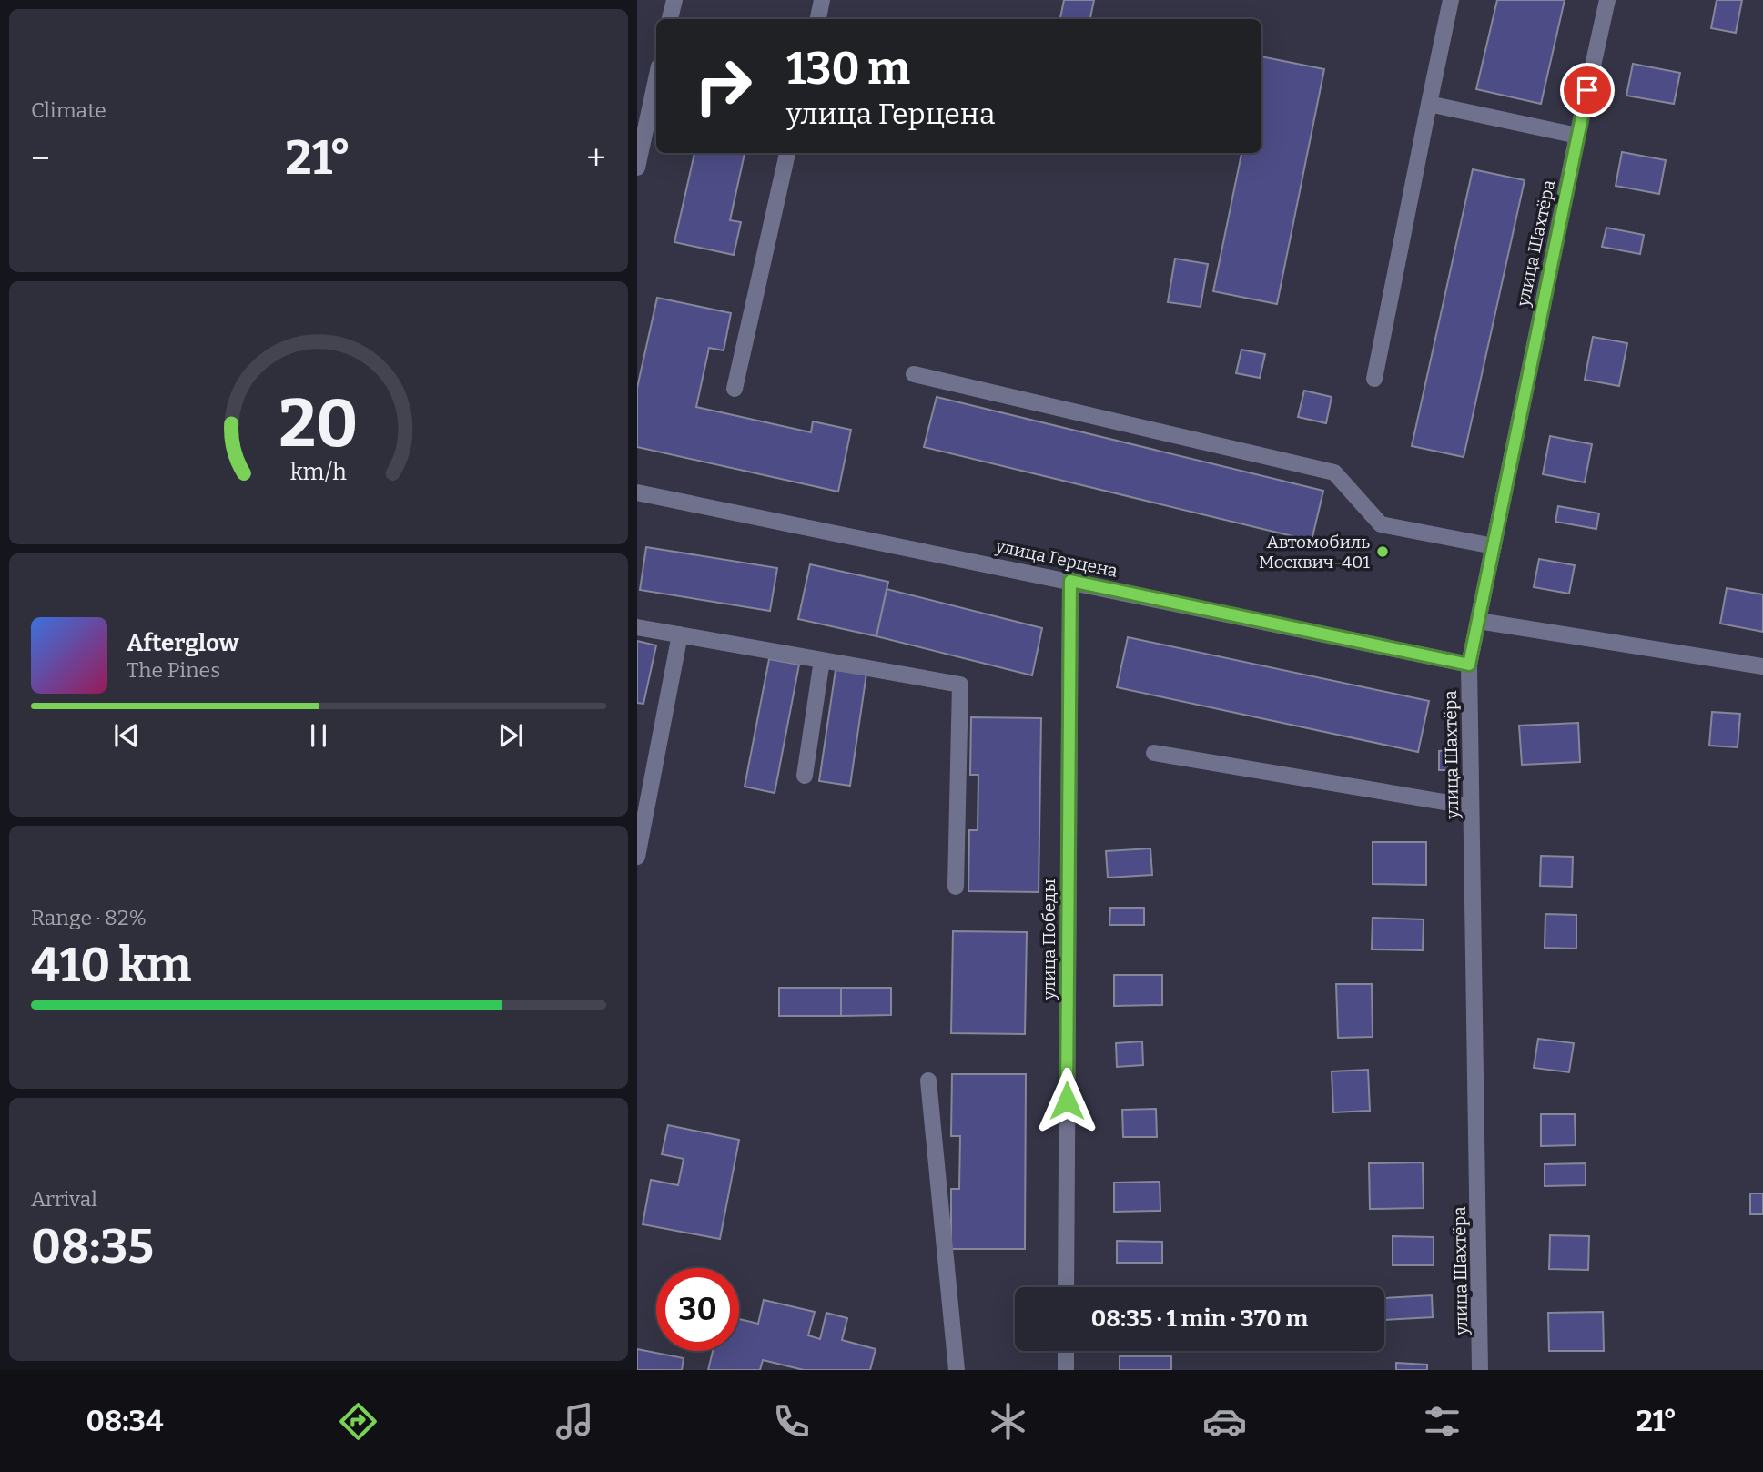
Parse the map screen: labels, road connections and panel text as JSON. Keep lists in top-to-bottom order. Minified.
{"streets":{"street":["улица Шахтёра","улица Герцена","улица Победы"]},"crossings":[["улица Шахтёра","улица Герцена"],["улица Герцена","улица Победы"]],"places":["Автомобиль Москвич-401"],"page":{"tile":["Climate",["Range · 82%","410 km"],["Arrival","08:35"]],"turn":["130 m","улица Герцена"],"heat":["−","21°","+"],"song":["Afterglow","The Pines"],"limit":"30","trip":"08:35 · 1 min · 370 m","tabs":["08:34","21°"],"gauge":["20","km/h"]}}
